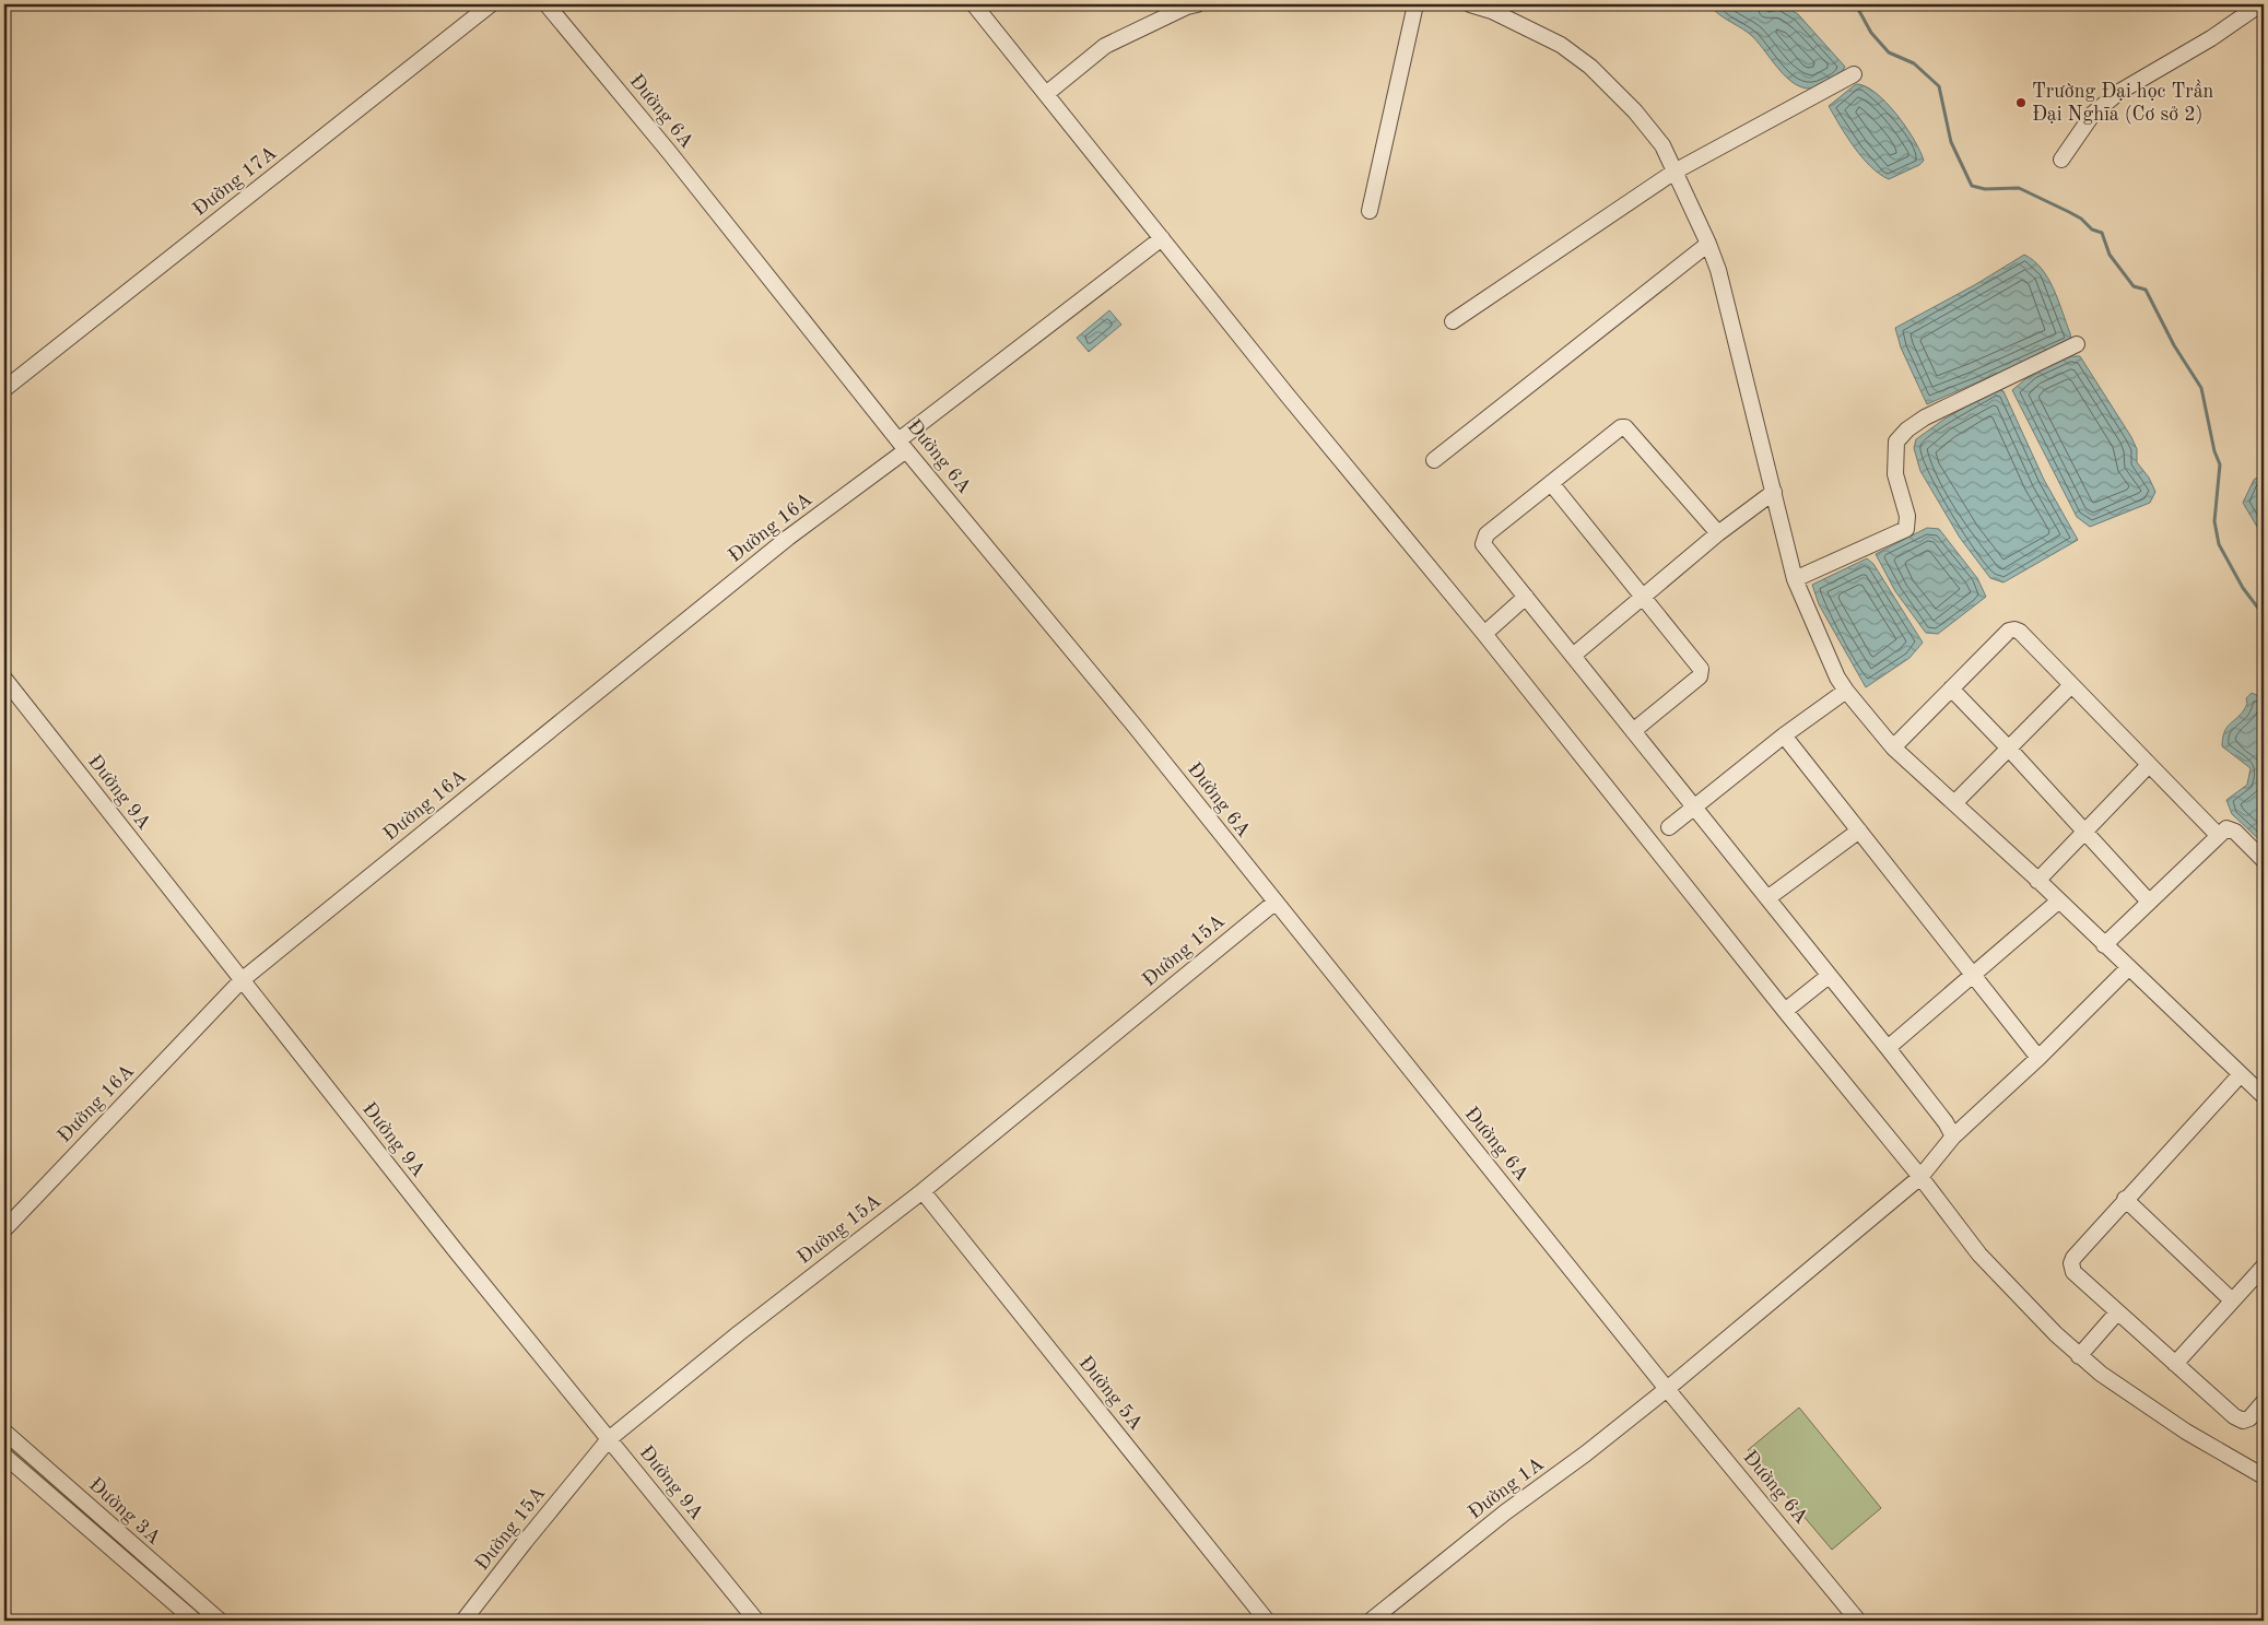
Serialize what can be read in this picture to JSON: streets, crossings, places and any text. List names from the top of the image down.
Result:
{
  "streets": {
    "street": [
      "Đường 6A",
      "Đường 17A",
      "Đường 16A",
      "Đường 9A",
      "Đường 15A",
      "Đường 5A",
      "Đường 1A",
      "Đường 3A"
    ]
  },
  "crossings": [
    ["Đường 6A", "Đường 16A"],
    ["Đường 6A", "Đường 15A"],
    ["Đường 6A", "Đường 1A"],
    ["Đường 16A", "Đường 9A"],
    ["Đường 9A", "Đường 15A"],
    ["Đường 15A", "Đường 5A"]
  ],
  "places": ["Trường Đại học Trần Đại Nghĩa (Cơ sở 2)"]
}
